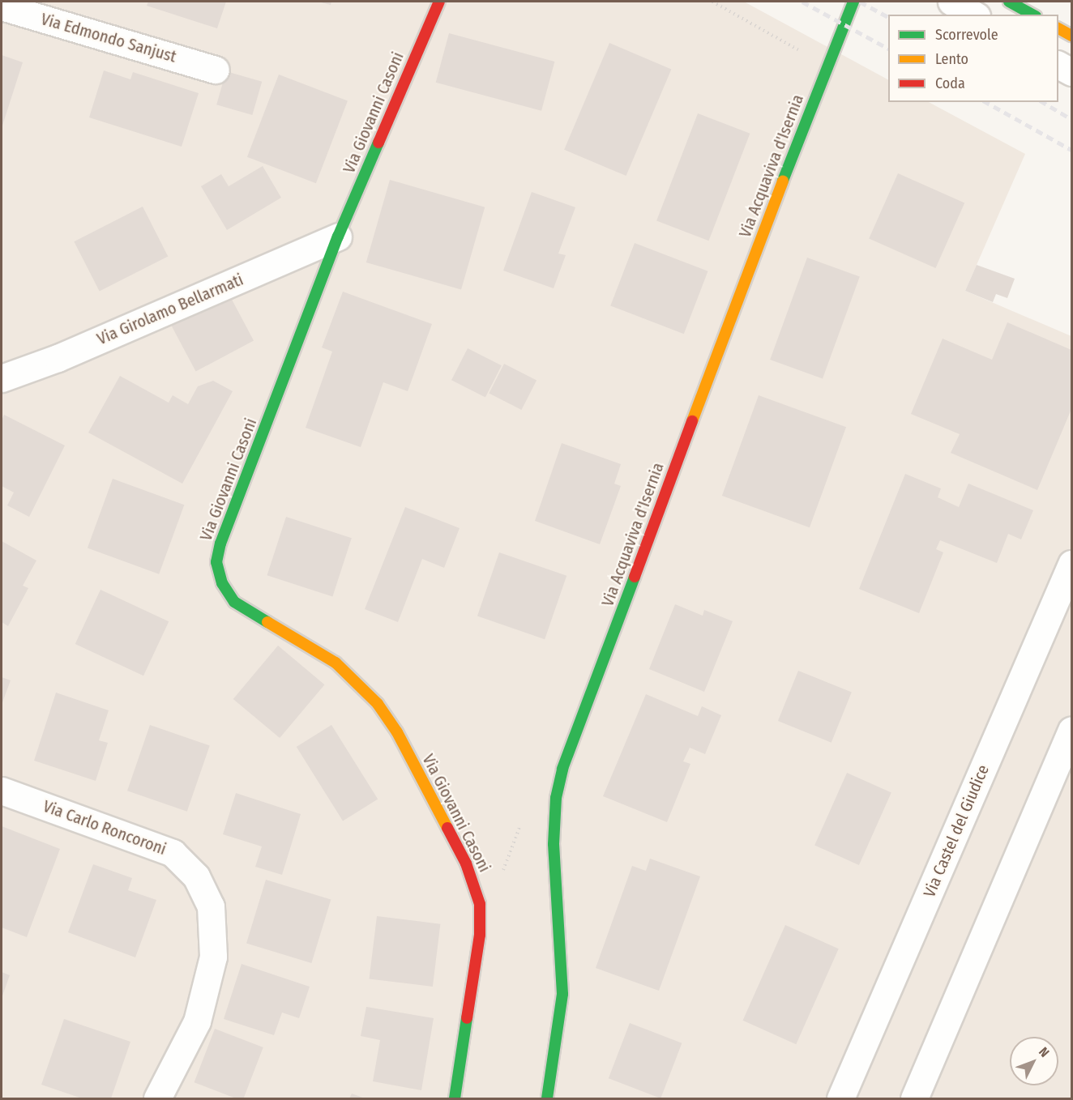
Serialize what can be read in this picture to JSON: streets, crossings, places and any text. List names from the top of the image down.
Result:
{
  "streets": {
    "main road": ["Via Giovanni Casoni", "Via Acquaviva d'Isernia"],
    "street": [
      "Via Edmondo Sanjust",
      "Via Girolamo Bellarmati",
      "Via Carlo Roncoroni",
      "Via Castel del Giudice"
    ]
  },
  "crossings": [
    ["Via Giovanni Casoni", "Via Girolamo Bellarmati"]
  ],
  "legend": ["Scorrevole", "Lento", "Coda"],
  "north": "top right"
}
